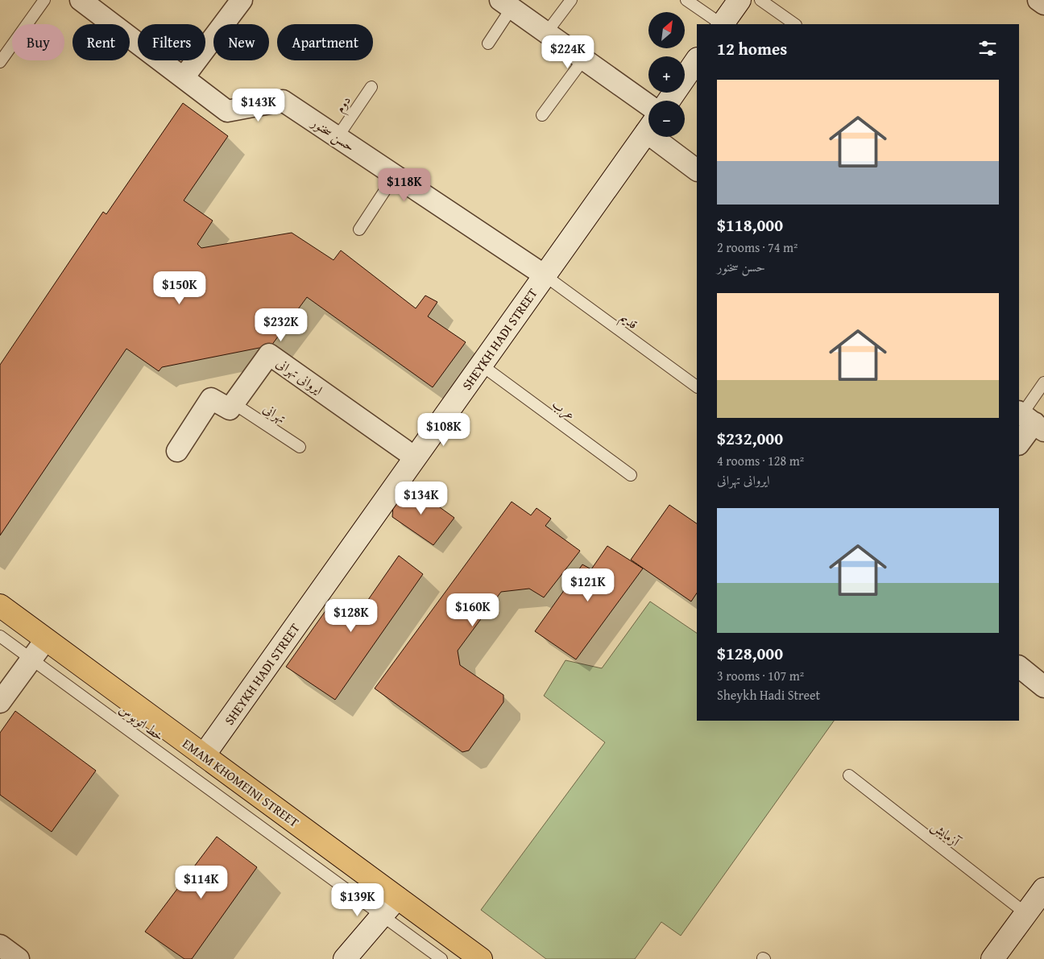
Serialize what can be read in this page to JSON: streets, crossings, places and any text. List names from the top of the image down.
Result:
{
  "streets": {
    "main road": ["EMAM KHOMEINI STREET"],
    "street": ["حسن سخنور", "SHEYKH HADI STREET", "ایروانی تهرانی"],
    "lane": [
      "دوم",
      "قدیم",
      "عرب",
      "تهرانی",
      "خط اتوبوس",
      "آزمایش"
    ]
  },
  "crossings": [
    ["دوم", "حسن سخنور"],
    ["حسن سخنور", "قدیم"],
    ["حسن سخنور", "SHEYKH HADI STREET"],
    ["قدیم", "SHEYKH HADI STREET"],
    ["SHEYKH HADI STREET", "ایروانی تهرانی"],
    ["SHEYKH HADI STREET", "عرب"],
    ["SHEYKH HADI STREET", "EMAM KHOMEINI STREET"],
    ["ایروانی تهرانی", "تهرانی"]
  ],
  "north": "top right",
  "page": {
    "map_buttons": ["+", "−"],
    "chip": [
      "Buy",
      "Rent",
      "Filters",
      "New",
      "Apartment"
    ],
    "heading": "12 homes",
    "price": [
      "$224K",
      "$143K",
      "$118K",
      "$150K",
      "$232K",
      "$108K",
      "$134K",
      "$121K",
      "$160K",
      "$128K",
      "$114K",
      "$139K"
    ],
    "list": [
      {
        "name": "$118,000",
        "note": "2 rooms · 74 m² · حسن سخنور"
      },
      {
        "name": "$232,000",
        "note": "4 rooms · 128 m² · ایروانی تهرانی"
      },
      {
        "name": "$128,000",
        "note": "3 rooms · 107 m² · Sheykh Hadi Street"
      }
    ]
  }
}
